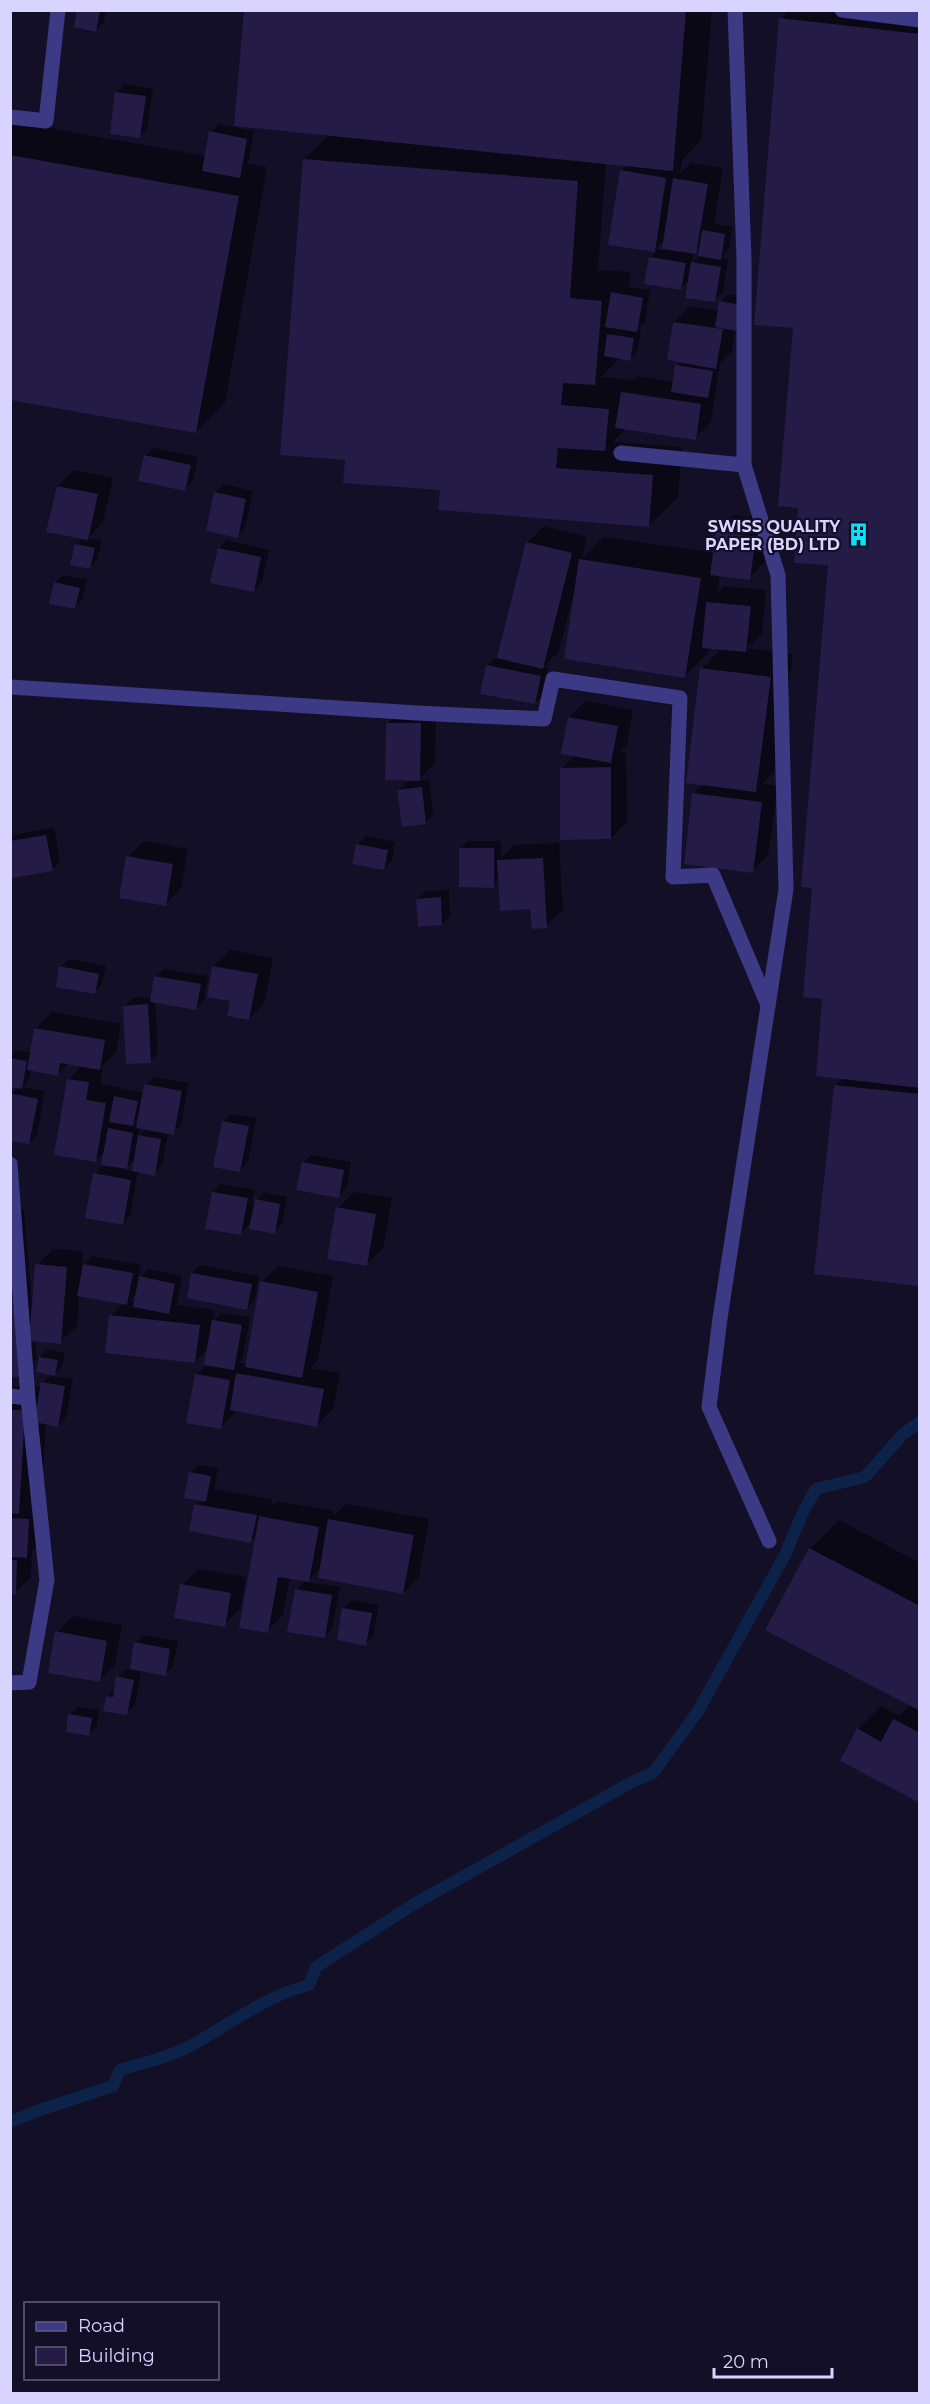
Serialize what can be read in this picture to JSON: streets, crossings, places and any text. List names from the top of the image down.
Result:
{
  "places": {
    "building": ["SWISS QUALITY PAPER (BD) LTD"]
  },
  "legend": ["Road", "Building"],
  "scale_bar": "20 m"
}
